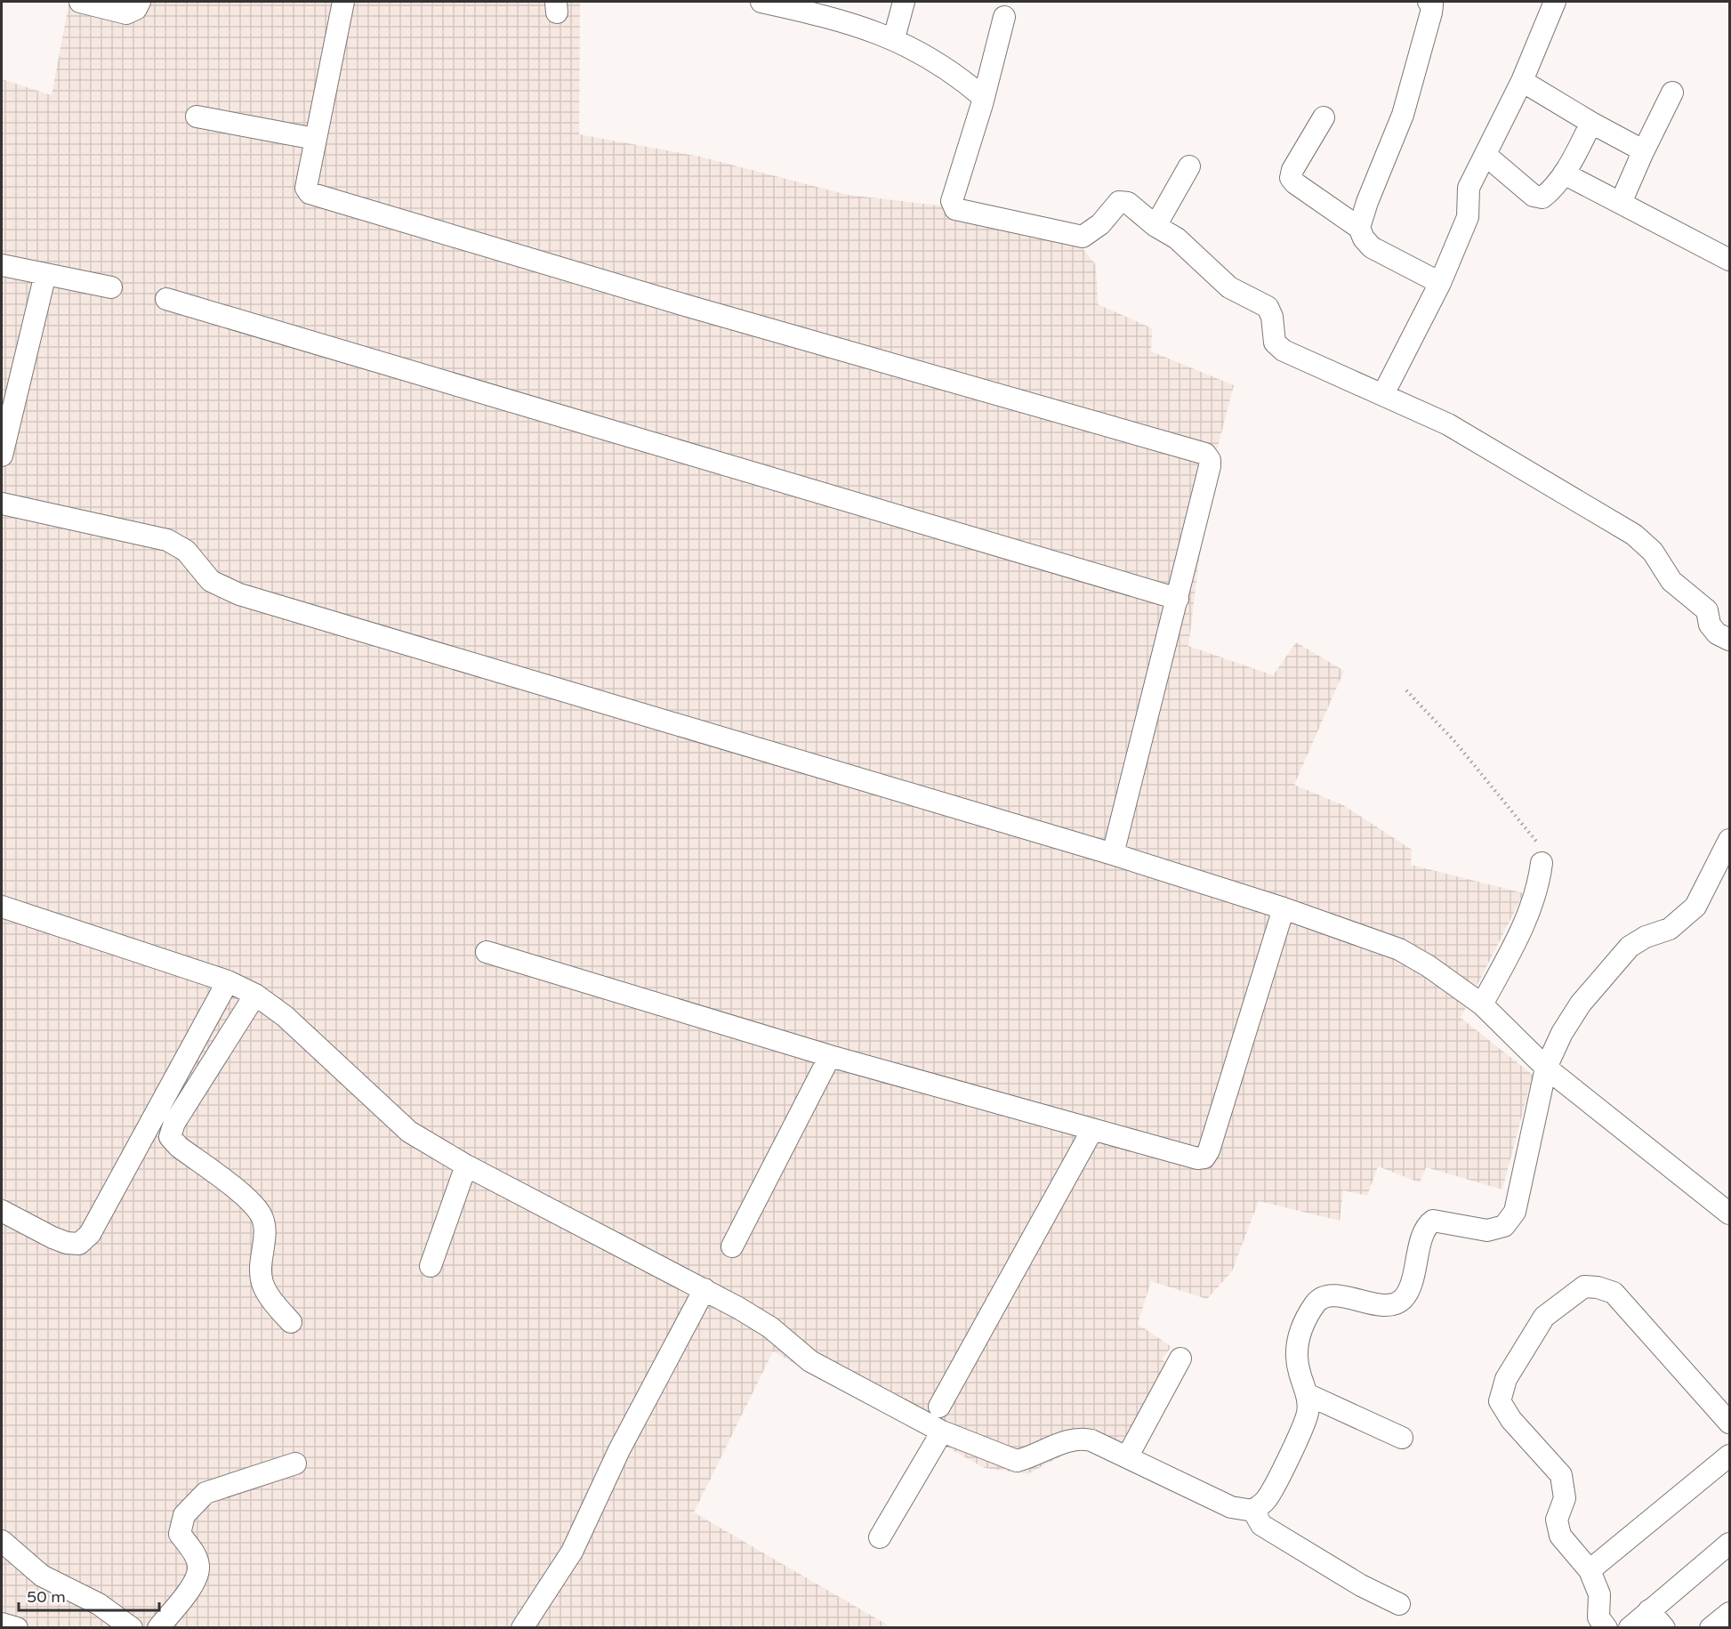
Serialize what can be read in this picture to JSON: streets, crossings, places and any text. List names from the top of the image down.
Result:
{
  "scale_bar": "50 m"
}
